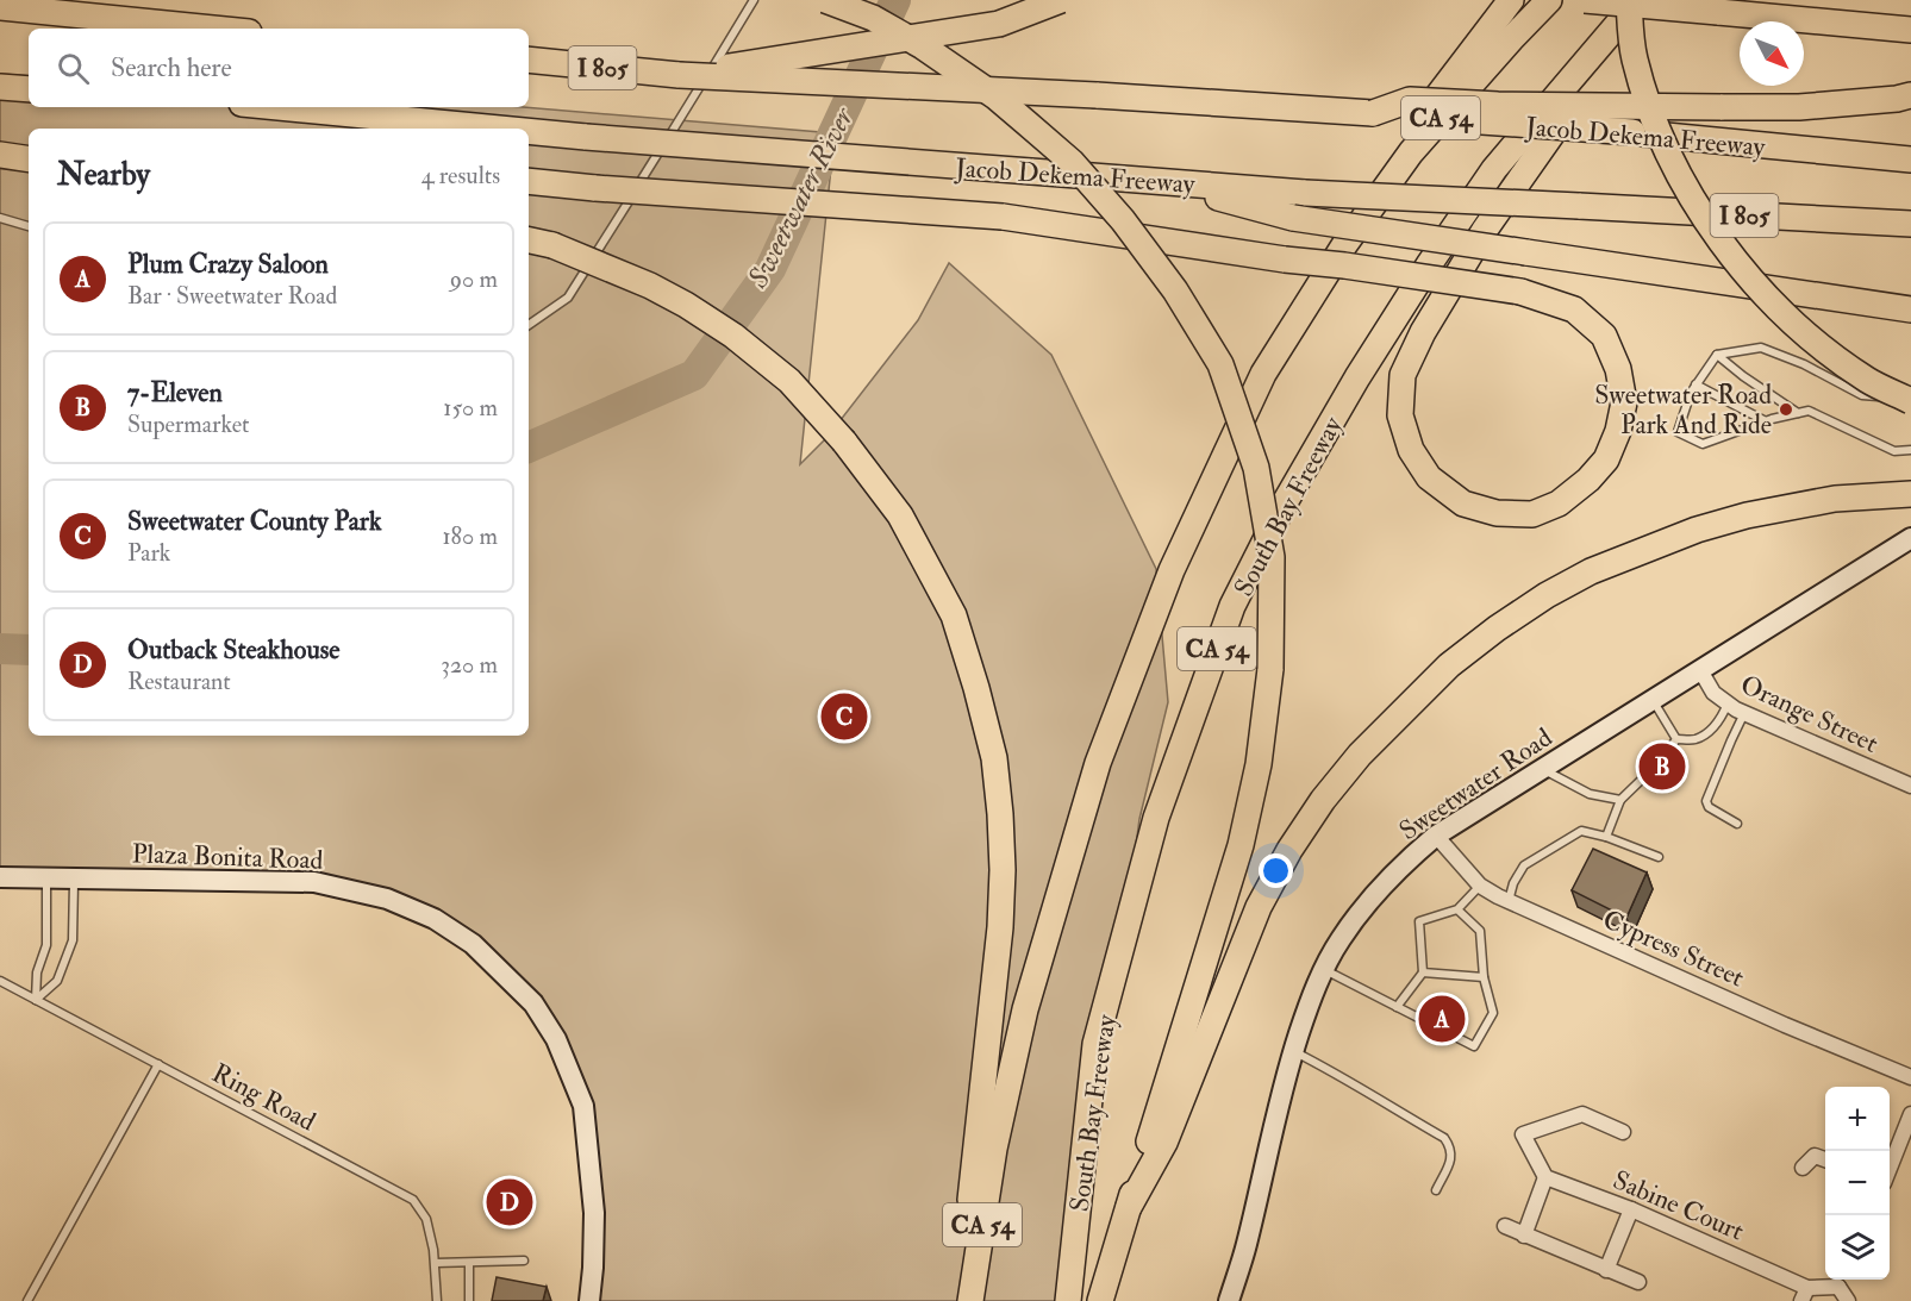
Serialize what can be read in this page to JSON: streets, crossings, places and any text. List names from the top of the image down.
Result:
{
  "streets": {
    "highway": [
      "I 805",
      "CA 54",
      "Jacob Dekema Freeway",
      "South Bay Freeway"
    ],
    "main road": ["Sweetwater Road", "Plaza Bonita Road"],
    "street": ["Orange Street", "Cypress Street", "Sabine Court"],
    "lane": ["Ring Road"]
  },
  "crossings": [
    ["Orange Street", "Sweetwater Road"],
    ["Sweetwater Road", "Cypress Street"]
  ],
  "water": ["Sweetwater River"],
  "places": ["Sweetwater Road Park And Ride"],
  "north": "bottom right",
  "page": {
    "search": "Search here",
    "heading": ["Nearby", "4 results"],
    "list": [
      {
        "mark": "A",
        "name": "Plum Crazy Saloon",
        "note": "Bar · Sweetwater Road",
        "value": "90 m"
      },
      {
        "mark": "B",
        "name": "7-Eleven",
        "note": "Supermarket",
        "value": "150 m"
      },
      {
        "mark": "C",
        "name": "Sweetwater County Park",
        "note": "Park",
        "value": "180 m"
      },
      {
        "mark": "D",
        "name": "Outback Steakhouse",
        "note": "Restaurant",
        "value": "320 m"
      }
    ],
    "pins": [
      "C",
      "B",
      "A",
      "D"
    ],
    "map_buttons": ["+", "−"]
  }
}
